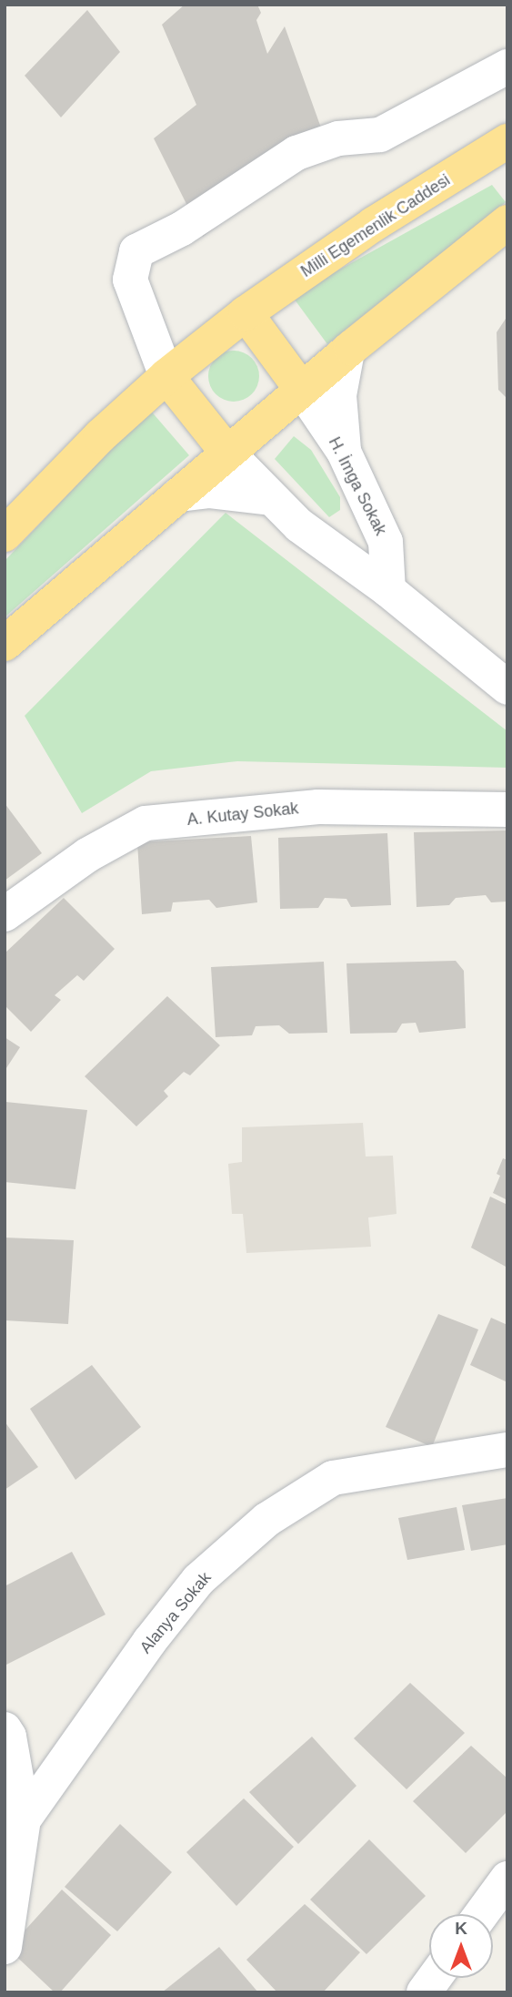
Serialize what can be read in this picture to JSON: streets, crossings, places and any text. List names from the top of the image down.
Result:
{
  "streets": {
    "highway": ["Milli Egemenlik Caddesi"],
    "street": ["H. İmga Sokak", "A. Kutay Sokak", "Alanya Sokak"]
  },
  "north": "top"
}
